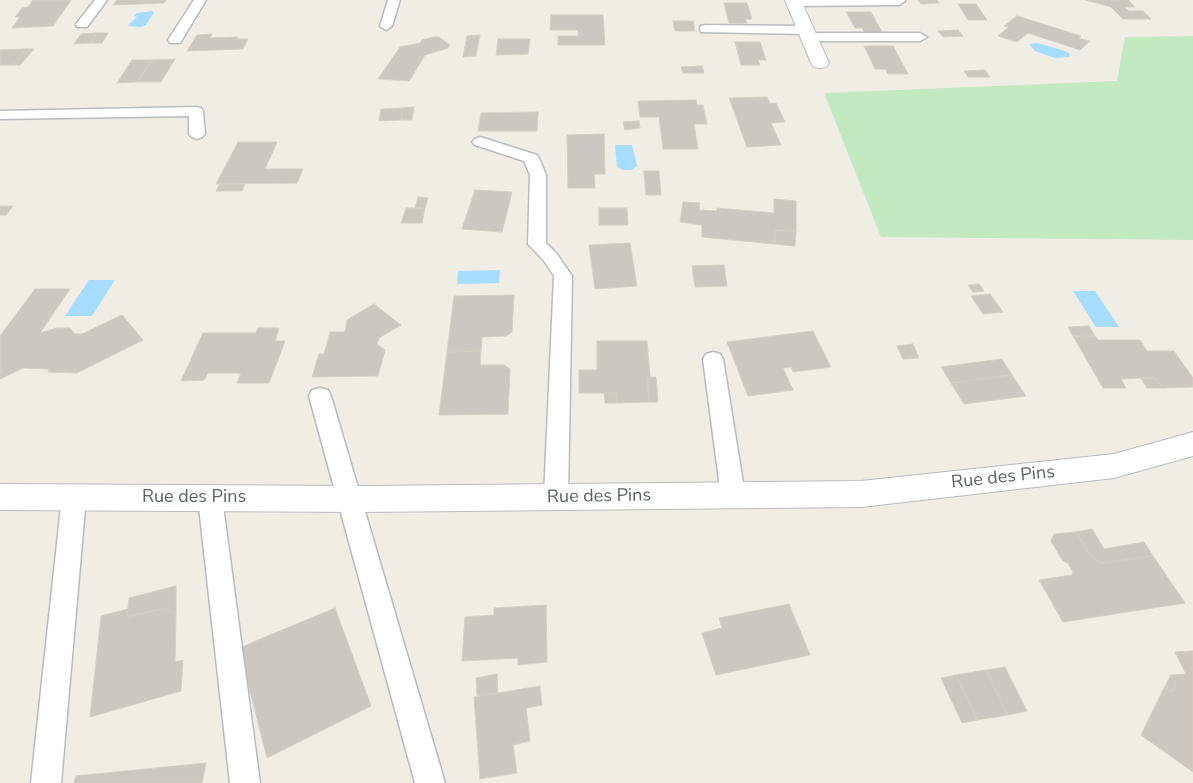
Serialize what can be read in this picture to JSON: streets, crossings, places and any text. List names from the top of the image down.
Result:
{
  "streets": {
    "street": ["Rue des Pins"]
  }
}
